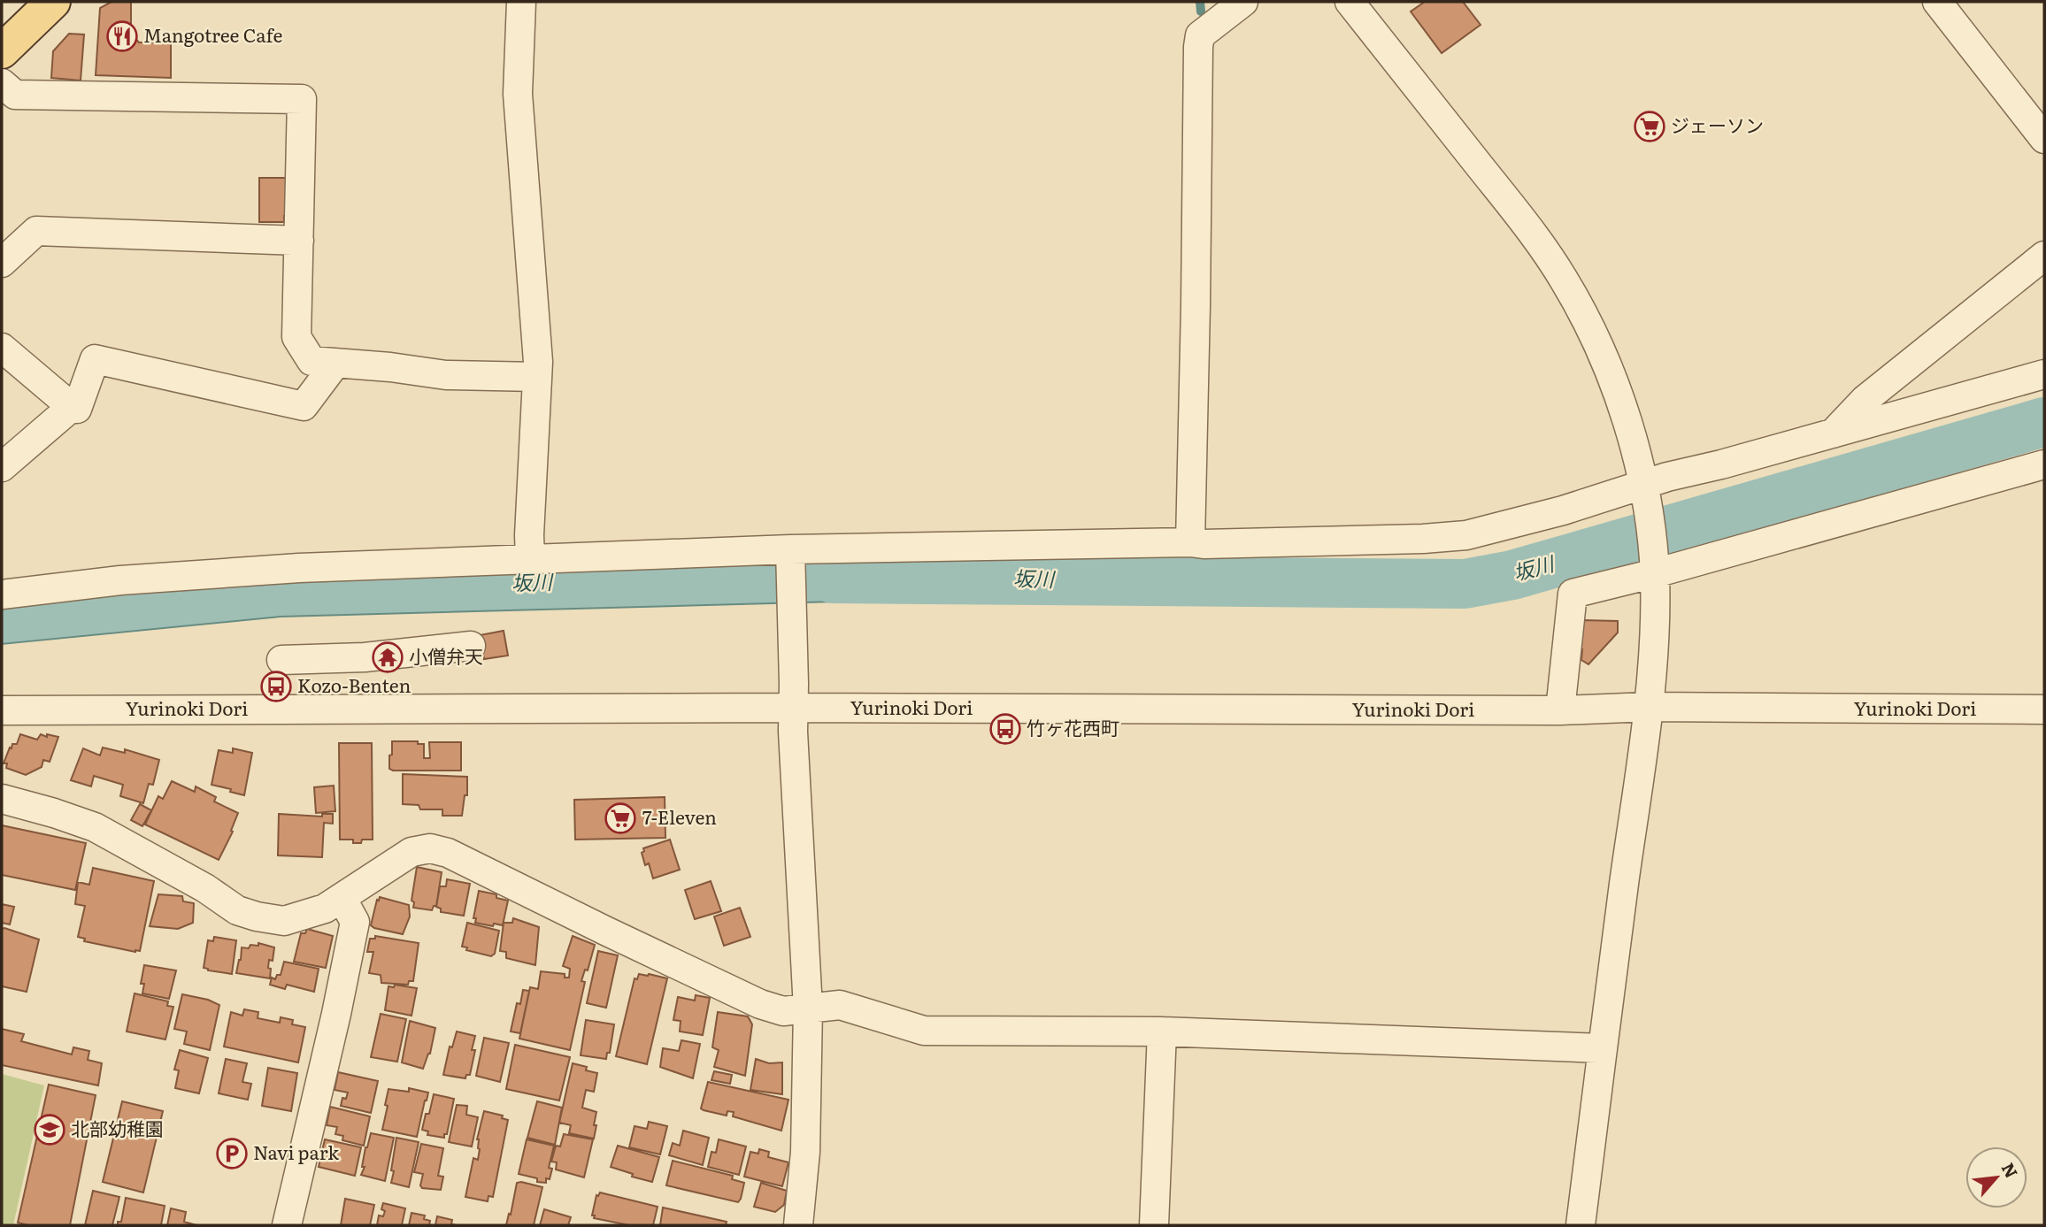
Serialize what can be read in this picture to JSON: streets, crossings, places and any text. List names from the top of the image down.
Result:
{
  "streets": {
    "street": ["Yurinoki Dori"]
  },
  "water": ["坂川"],
  "places": {
    "restaurant": ["Mangotree Cafe"],
    "supermarket": ["ジェーソン", "7-Eleven"],
    "temple": ["小僧弁天"],
    "bus stop": ["Kozo-Benten", "竹ヶ花西町"],
    "school or university": ["北部幼稚園"],
    "parking": ["Navi park"]
  },
  "north": "top right"
}
